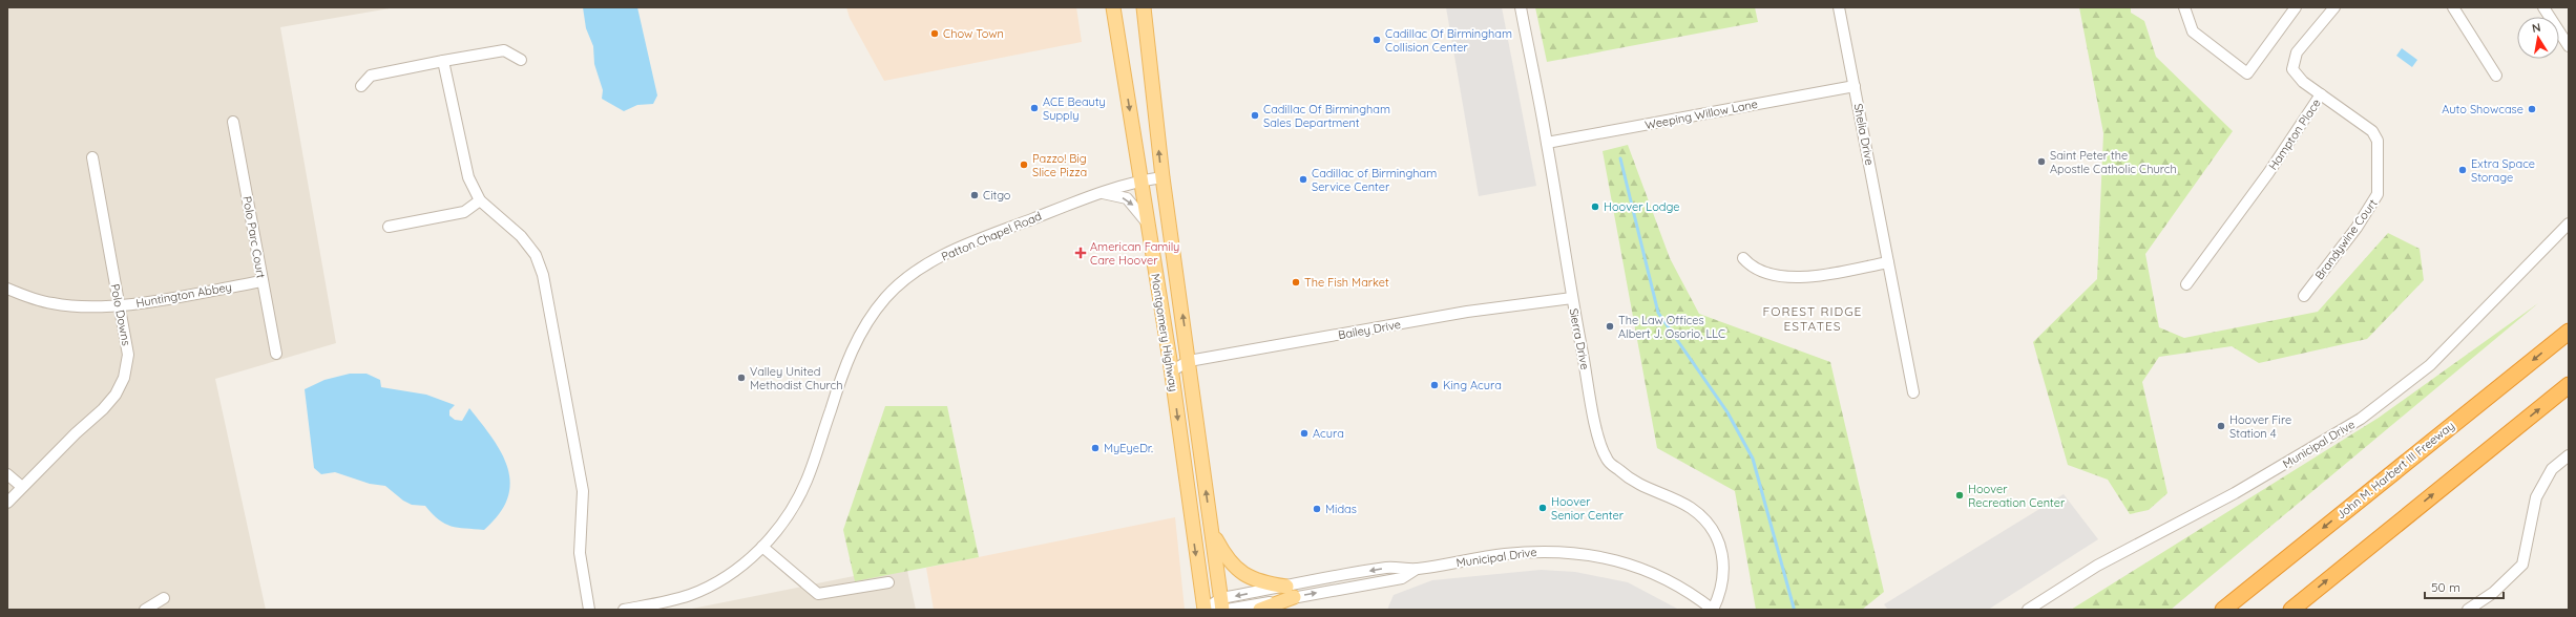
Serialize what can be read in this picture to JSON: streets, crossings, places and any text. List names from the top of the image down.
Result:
{
  "streets": {
    "highway": ["John M. Harbert III Freeway"],
    "main road": ["Montgomery Highway"],
    "street": [
      "Weeping Willow Lane",
      "Shelia Drive",
      "Hampton Place",
      "Patton Chapel Road",
      "Polo Parc Court",
      "Brandywine Court",
      "Huntington Abbey",
      "Polo Downs",
      "Bailey Drive",
      "Sierra Drive",
      "Municipal Drive"
    ]
  },
  "crossings": [
    ["Weeping Willow Lane", "Shelia Drive"],
    ["Weeping Willow Lane", "Sierra Drive"],
    ["Hampton Place", "Brandywine Court"],
    ["Patton Chapel Road", "Montgomery Highway"],
    ["Polo Parc Court", "Huntington Abbey"],
    ["Huntington Abbey", "Polo Downs"],
    ["Bailey Drive", "Montgomery Highway"],
    ["Bailey Drive", "Sierra Drive"],
    ["Montgomery Highway", "Municipal Drive"],
    ["Sierra Drive", "Municipal Drive"]
  ],
  "districts": ["FOREST RIDGE ESTATES"],
  "places": {
    "other": [
      "Chow Town",
      "Cadillac Of Birmingham Collision Center",
      "ACE Beauty Supply",
      "Auto Showcase",
      "Cadillac Of Birmingham Sales Department",
      "Saint Peter the Apostle Catholic Church",
      "Pazzo! Big Slice Pizza",
      "Extra Space Storage",
      "Cadillac of Birmingham Service Center",
      "Citgo",
      "Hoover Lodge",
      "The Fish Market",
      "The Law Offices Albert J. Osorio, LLC",
      "Valley United Methodist Church",
      "King Acura",
      "Hoover Fire Station 4",
      "Acura",
      "MyEyeDr.",
      "Hoover Recreation Center",
      "Hoover Senior Center",
      "Midas"
    ],
    "health": ["American Family Care Hoover"]
  },
  "scale_bar": "50 m",
  "north": "top"
}
